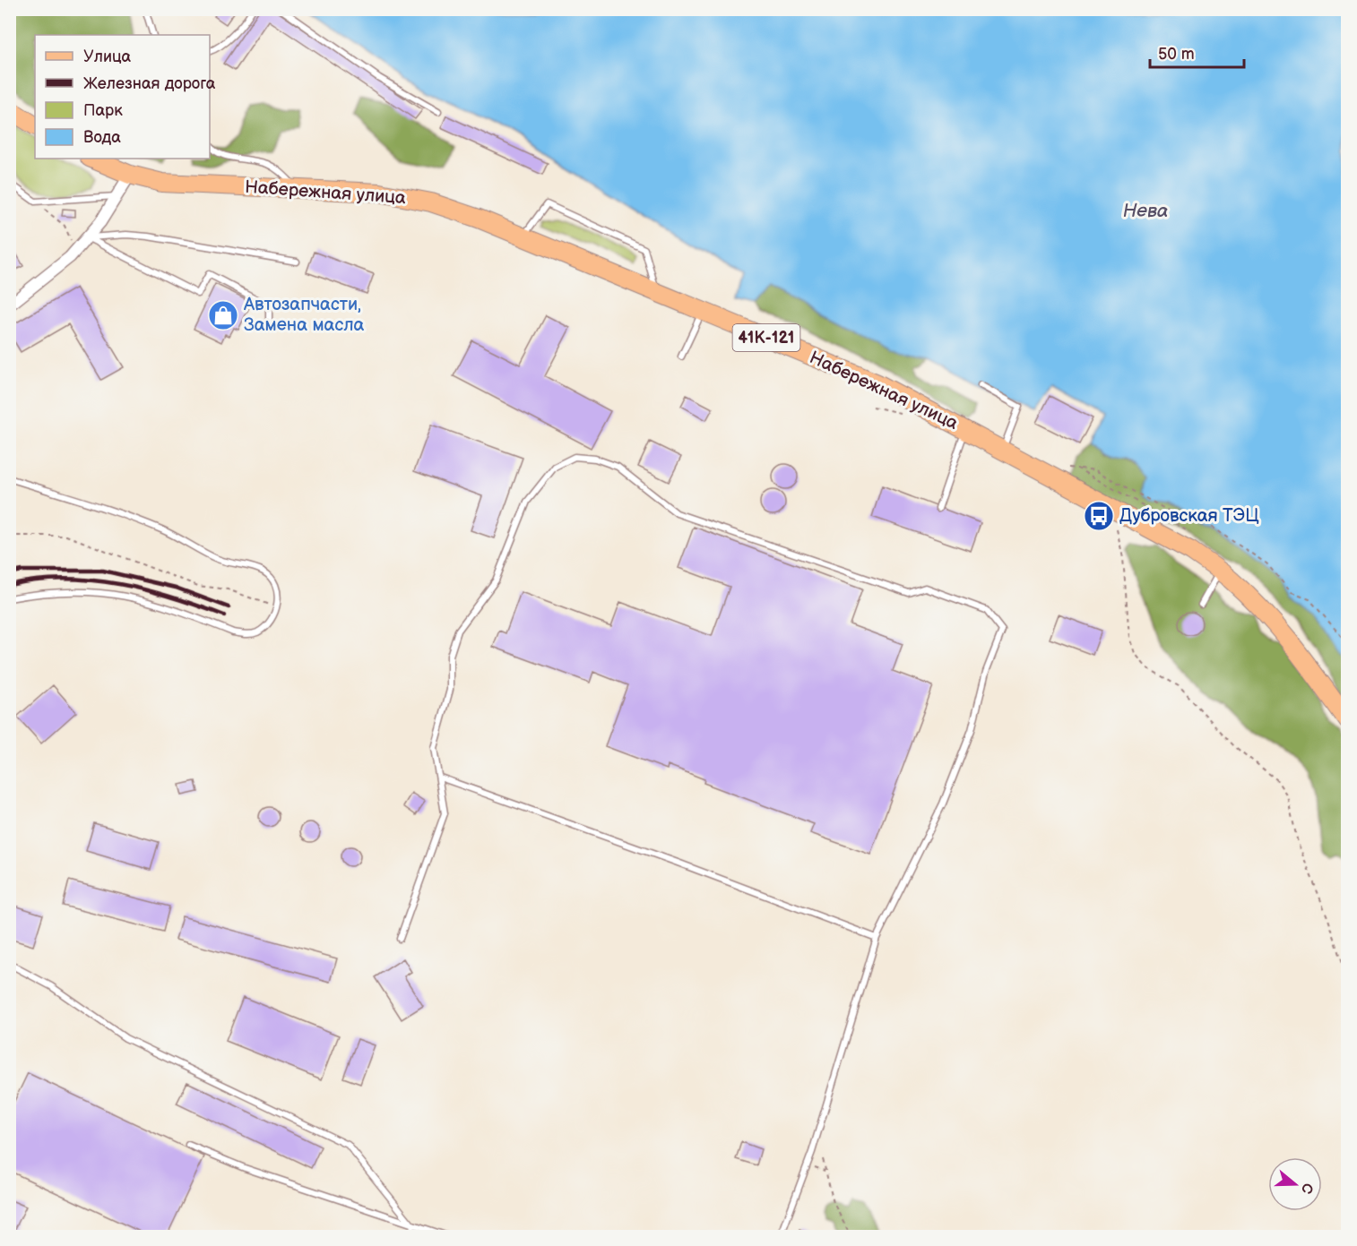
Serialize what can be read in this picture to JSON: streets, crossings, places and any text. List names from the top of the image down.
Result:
{
  "streets": {
    "main road": ["Набережная улица", "41К-121"]
  },
  "water": ["Нева"],
  "places": {
    "shop": ["Автозапчасти, Замена масла"],
    "bus stop": ["Дубровская ТЭЦ"]
  },
  "legend": [
    "Улица",
    "Железная дорога",
    "Парк",
    "Вода"
  ],
  "scale_bar": "50 m",
  "north": "right"
}
